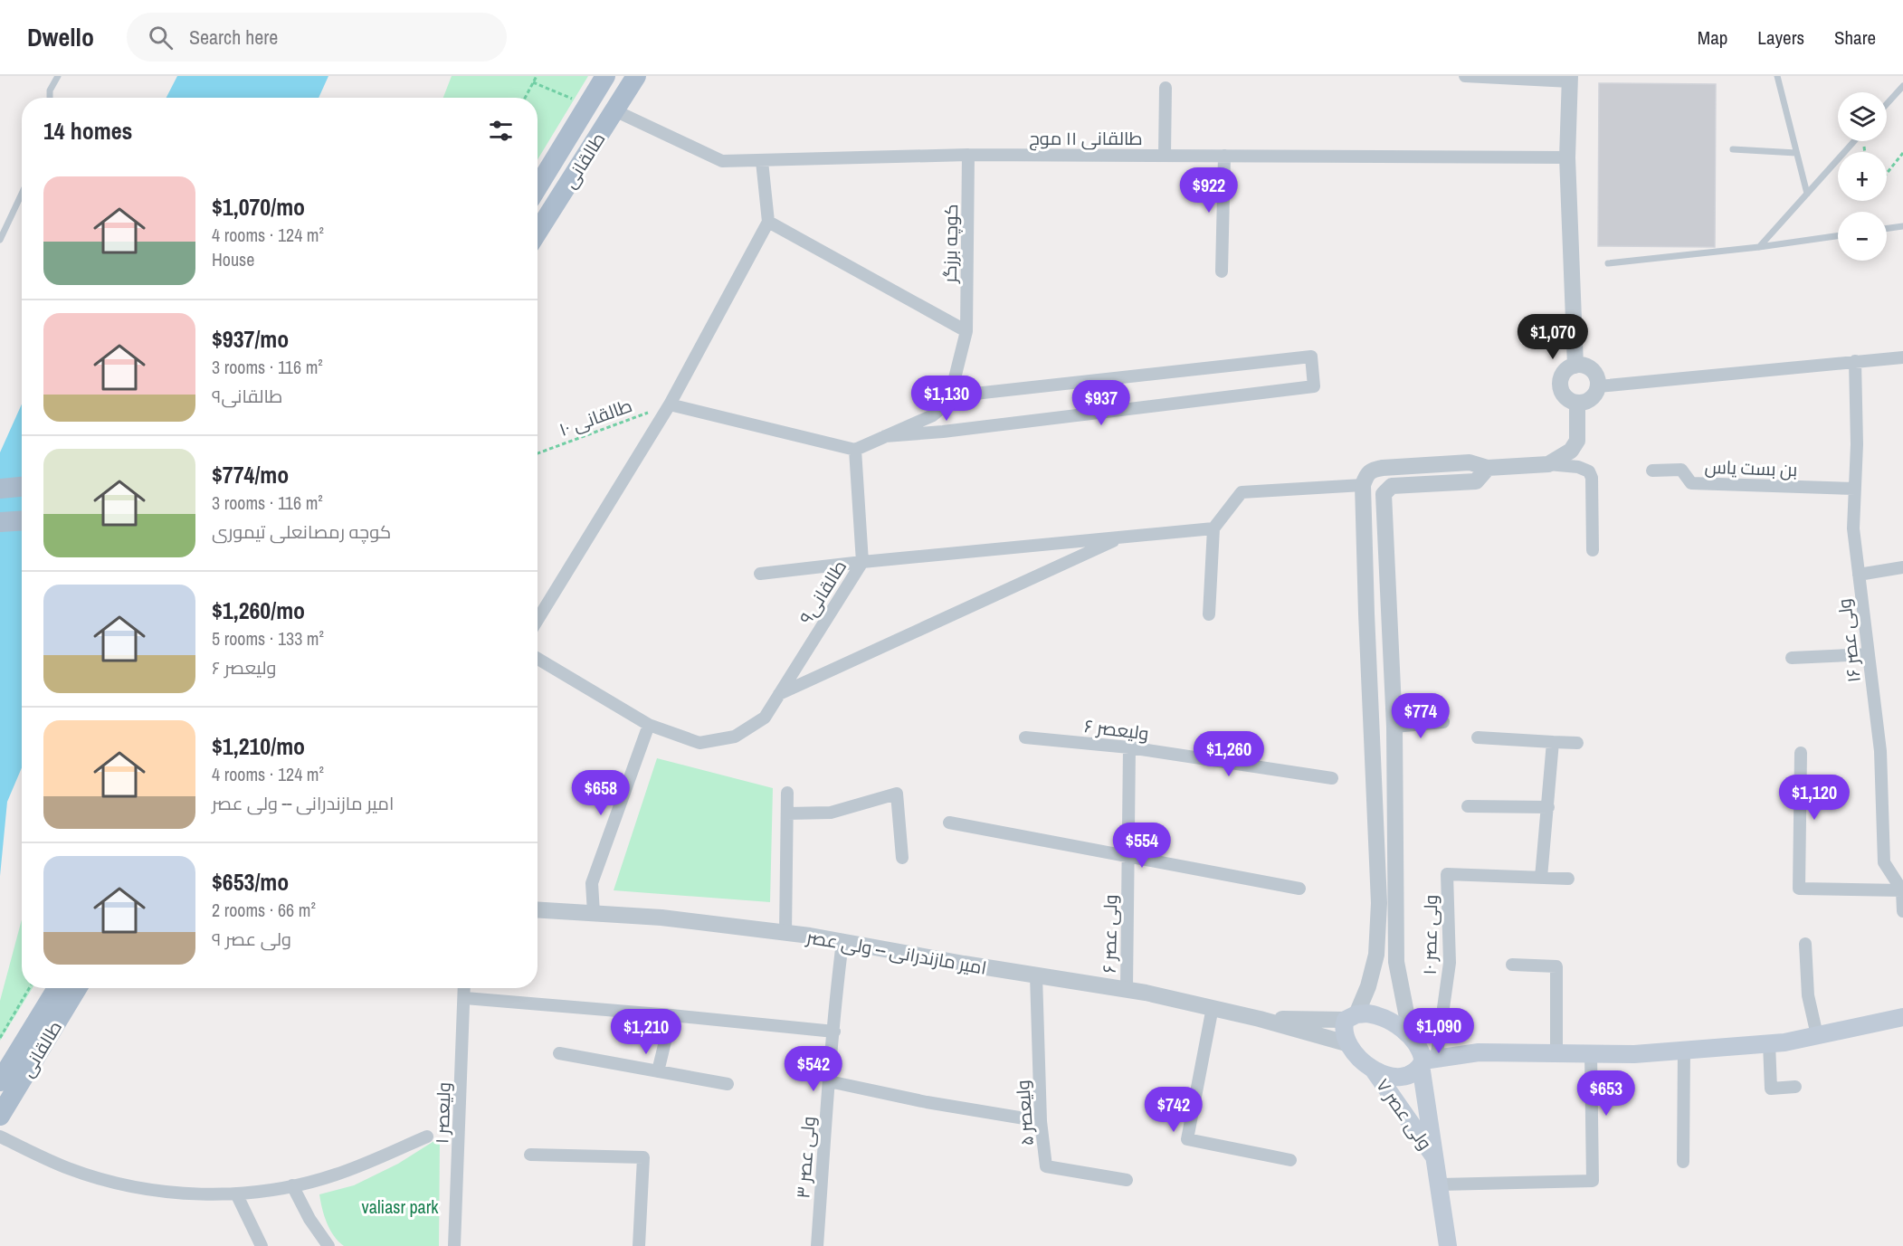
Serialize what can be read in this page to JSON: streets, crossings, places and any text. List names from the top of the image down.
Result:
{
  "streets": {
    "main road": ["طالقانی", "ولی عصر ۷"],
    "street": [
      "طالقانی ۱۱ موج",
      "کوچه برزگر",
      "بن بست یاس",
      "طالقانی۹",
      "ولی عصر ۱۶",
      "ولیعصر ۶",
      "ولی عصر ۶",
      "ولی عصر ۱۰",
      "امیر مازندرانی -- ولی عصر",
      "ولیعصر ۱",
      "ولیعصر ۵",
      "ولی عصر ۳"
    ],
    "path": ["طالقانی ۱۰"]
  },
  "crossings": [
    ["طالقانی ۱۱ موج", "طالقانی"],
    ["طالقانی ۱۱ موج", "کوچه برزگر"],
    ["بن بست یاس", "ولی عصر ۱۶"],
    ["ولیعصر ۶", "ولی عصر ۶"],
    ["ولی عصر ۶", "امیر مازندرانی -- ولی عصر"],
    ["ولی عصر ۱۰", "ولی عصر ۷"],
    ["امیر مازندرانی -- ولی عصر", "ولیعصر ۵"],
    ["امیر مازندرانی -- ولی عصر", "ولی عصر ۳"]
  ],
  "parks": ["valiasr park"],
  "page": {
    "header": "Dwello",
    "search": "Search here",
    "nav": ["Map", "Layers", "Share"],
    "map_buttons": ["+", "−"],
    "heading": "14 homes",
    "list": [
      {
        "name": "$1,070/mo",
        "note": "4 rooms · 124 m² · House"
      },
      {
        "name": "$937/mo",
        "note": "3 rooms · 116 m² · طالقانی۹"
      },
      {
        "name": "$774/mo",
        "note": "3 rooms · 116 m² · کوچه رمصانعلی تیموری"
      },
      {
        "name": "$1,260/mo",
        "note": "5 rooms · 133 m² · ولیعصر ۶"
      },
      {
        "name": "$1,210/mo",
        "note": "4 rooms · 124 m² · امیر مازندرانی -- ولی عصر"
      },
      {
        "name": "$653/mo",
        "note": "2 rooms · 66 m² · ولی عصر ۹"
      }
    ],
    "price": [
      "$922",
      "$1,070",
      "$1,130",
      "$937",
      "$774",
      "$1,260",
      "$658",
      "$1,120",
      "$554",
      "$1,090",
      "$1,210",
      "$542",
      "$653",
      "$742"
    ]
  }
}
